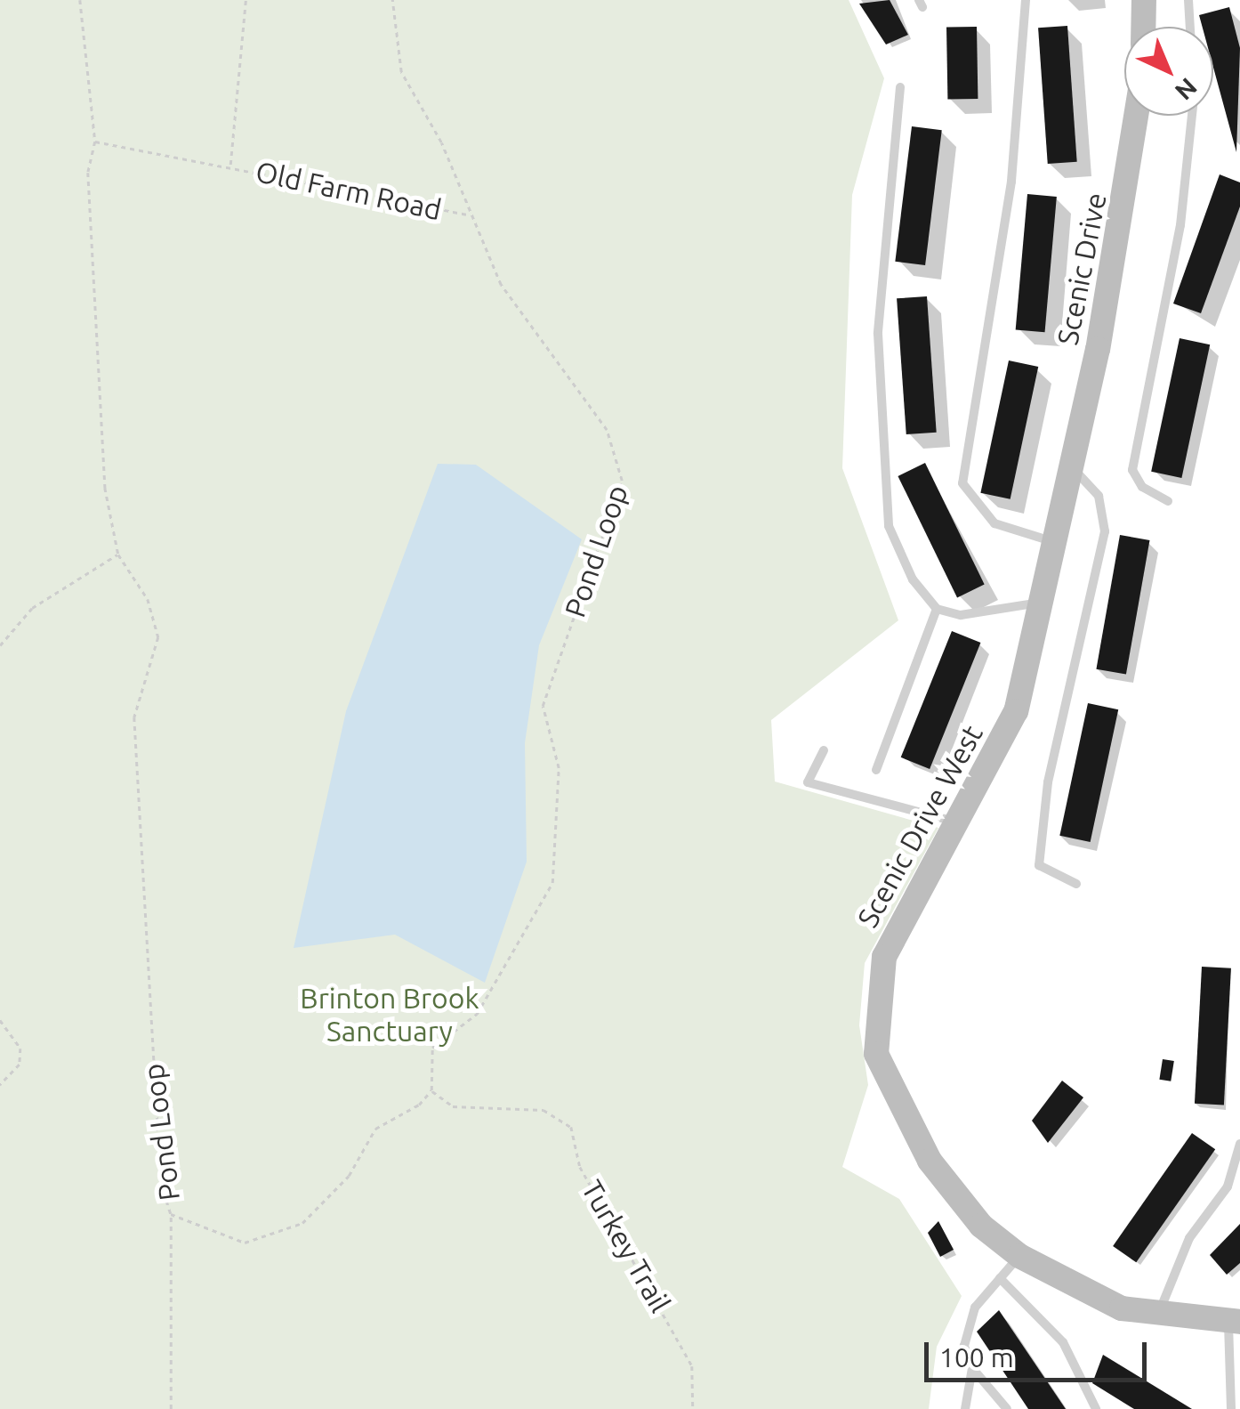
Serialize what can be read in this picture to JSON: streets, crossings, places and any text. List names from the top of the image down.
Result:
{
  "streets": {
    "street": ["Scenic Drive", "Scenic Drive West"],
    "path": ["Old Farm Road", "Pond Loop", "Turkey Trail"]
  },
  "crossings": [
    ["Old Farm Road", "Pond Loop"],
    ["Scenic Drive", "Scenic Drive West"],
    ["Pond Loop", "Turkey Trail"]
  ],
  "parks": ["Brinton Brook Sanctuary"],
  "scale_bar": "100 m",
  "north": "bottom right"
}
